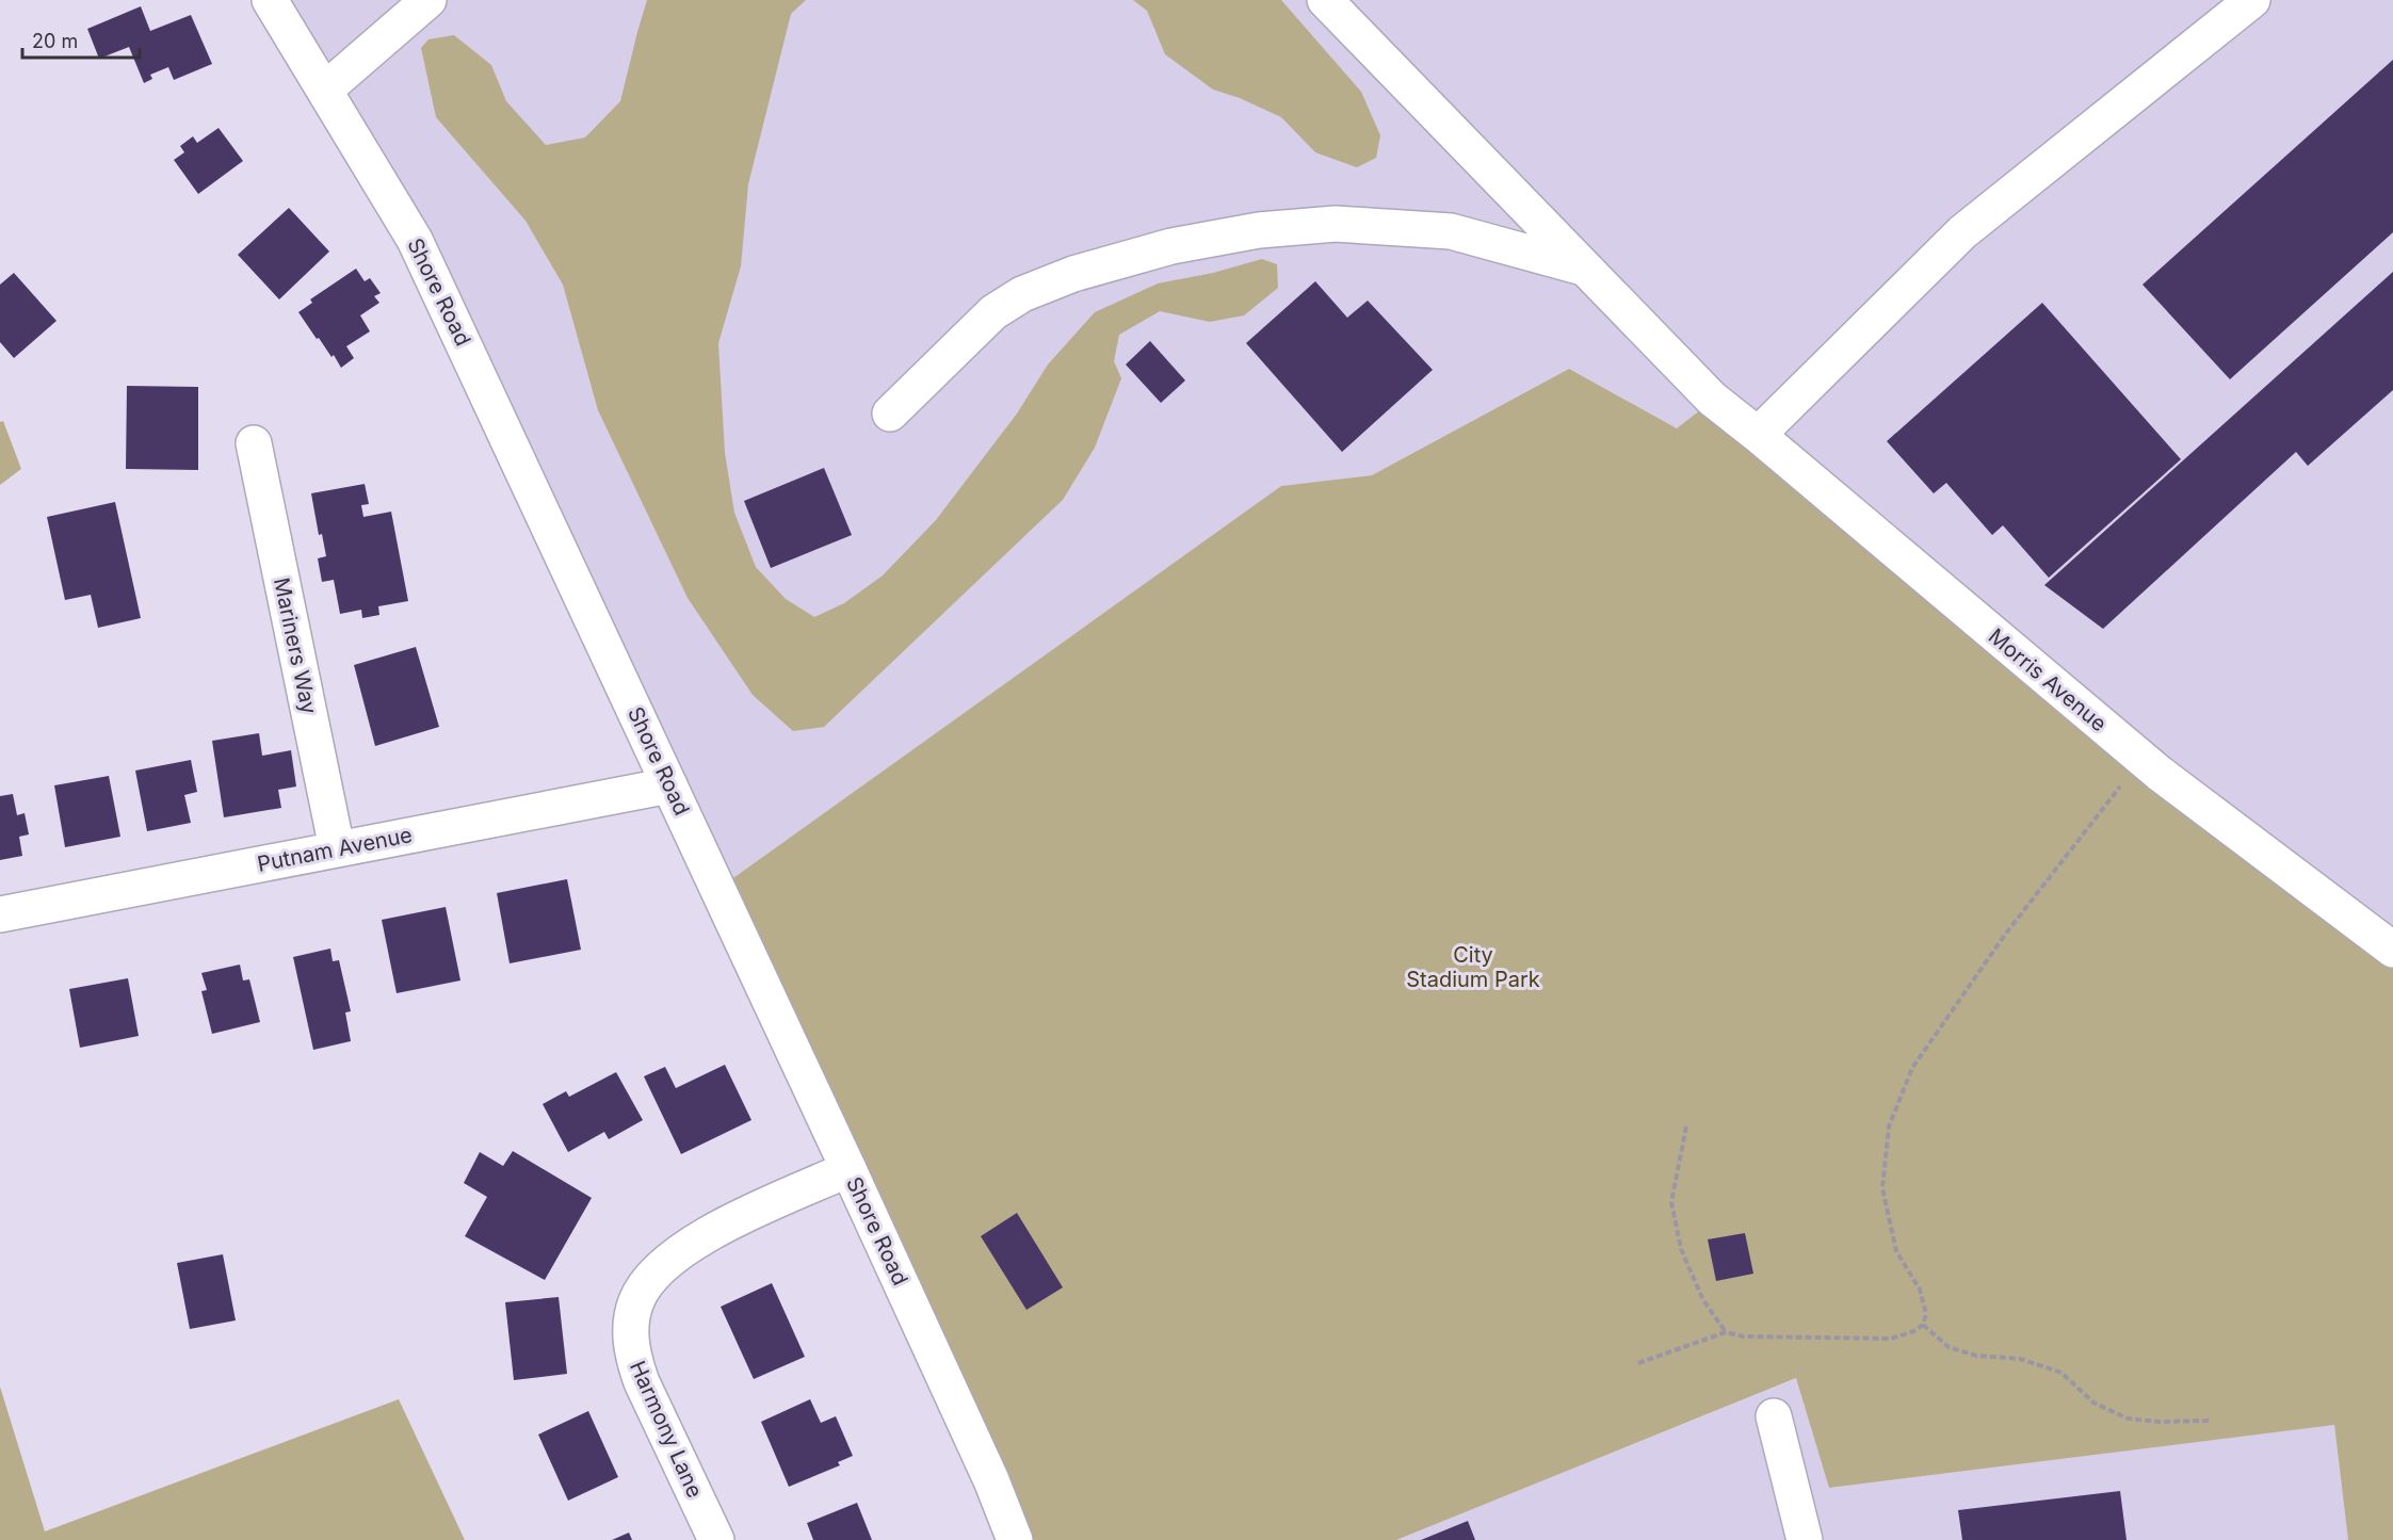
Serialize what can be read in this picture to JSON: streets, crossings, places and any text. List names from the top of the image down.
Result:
{
  "streets": {
    "street": [
      "Shore Road",
      "Mariners Way",
      "Morris Avenue",
      "Putnam Avenue",
      "Harmony Lane"
    ]
  },
  "crossings": [
    ["Shore Road", "Putnam Avenue"],
    ["Shore Road", "Harmony Lane"],
    ["Mariners Way", "Putnam Avenue"]
  ],
  "parks": ["City Stadium Park"],
  "scale_bar": "20 m"
}
